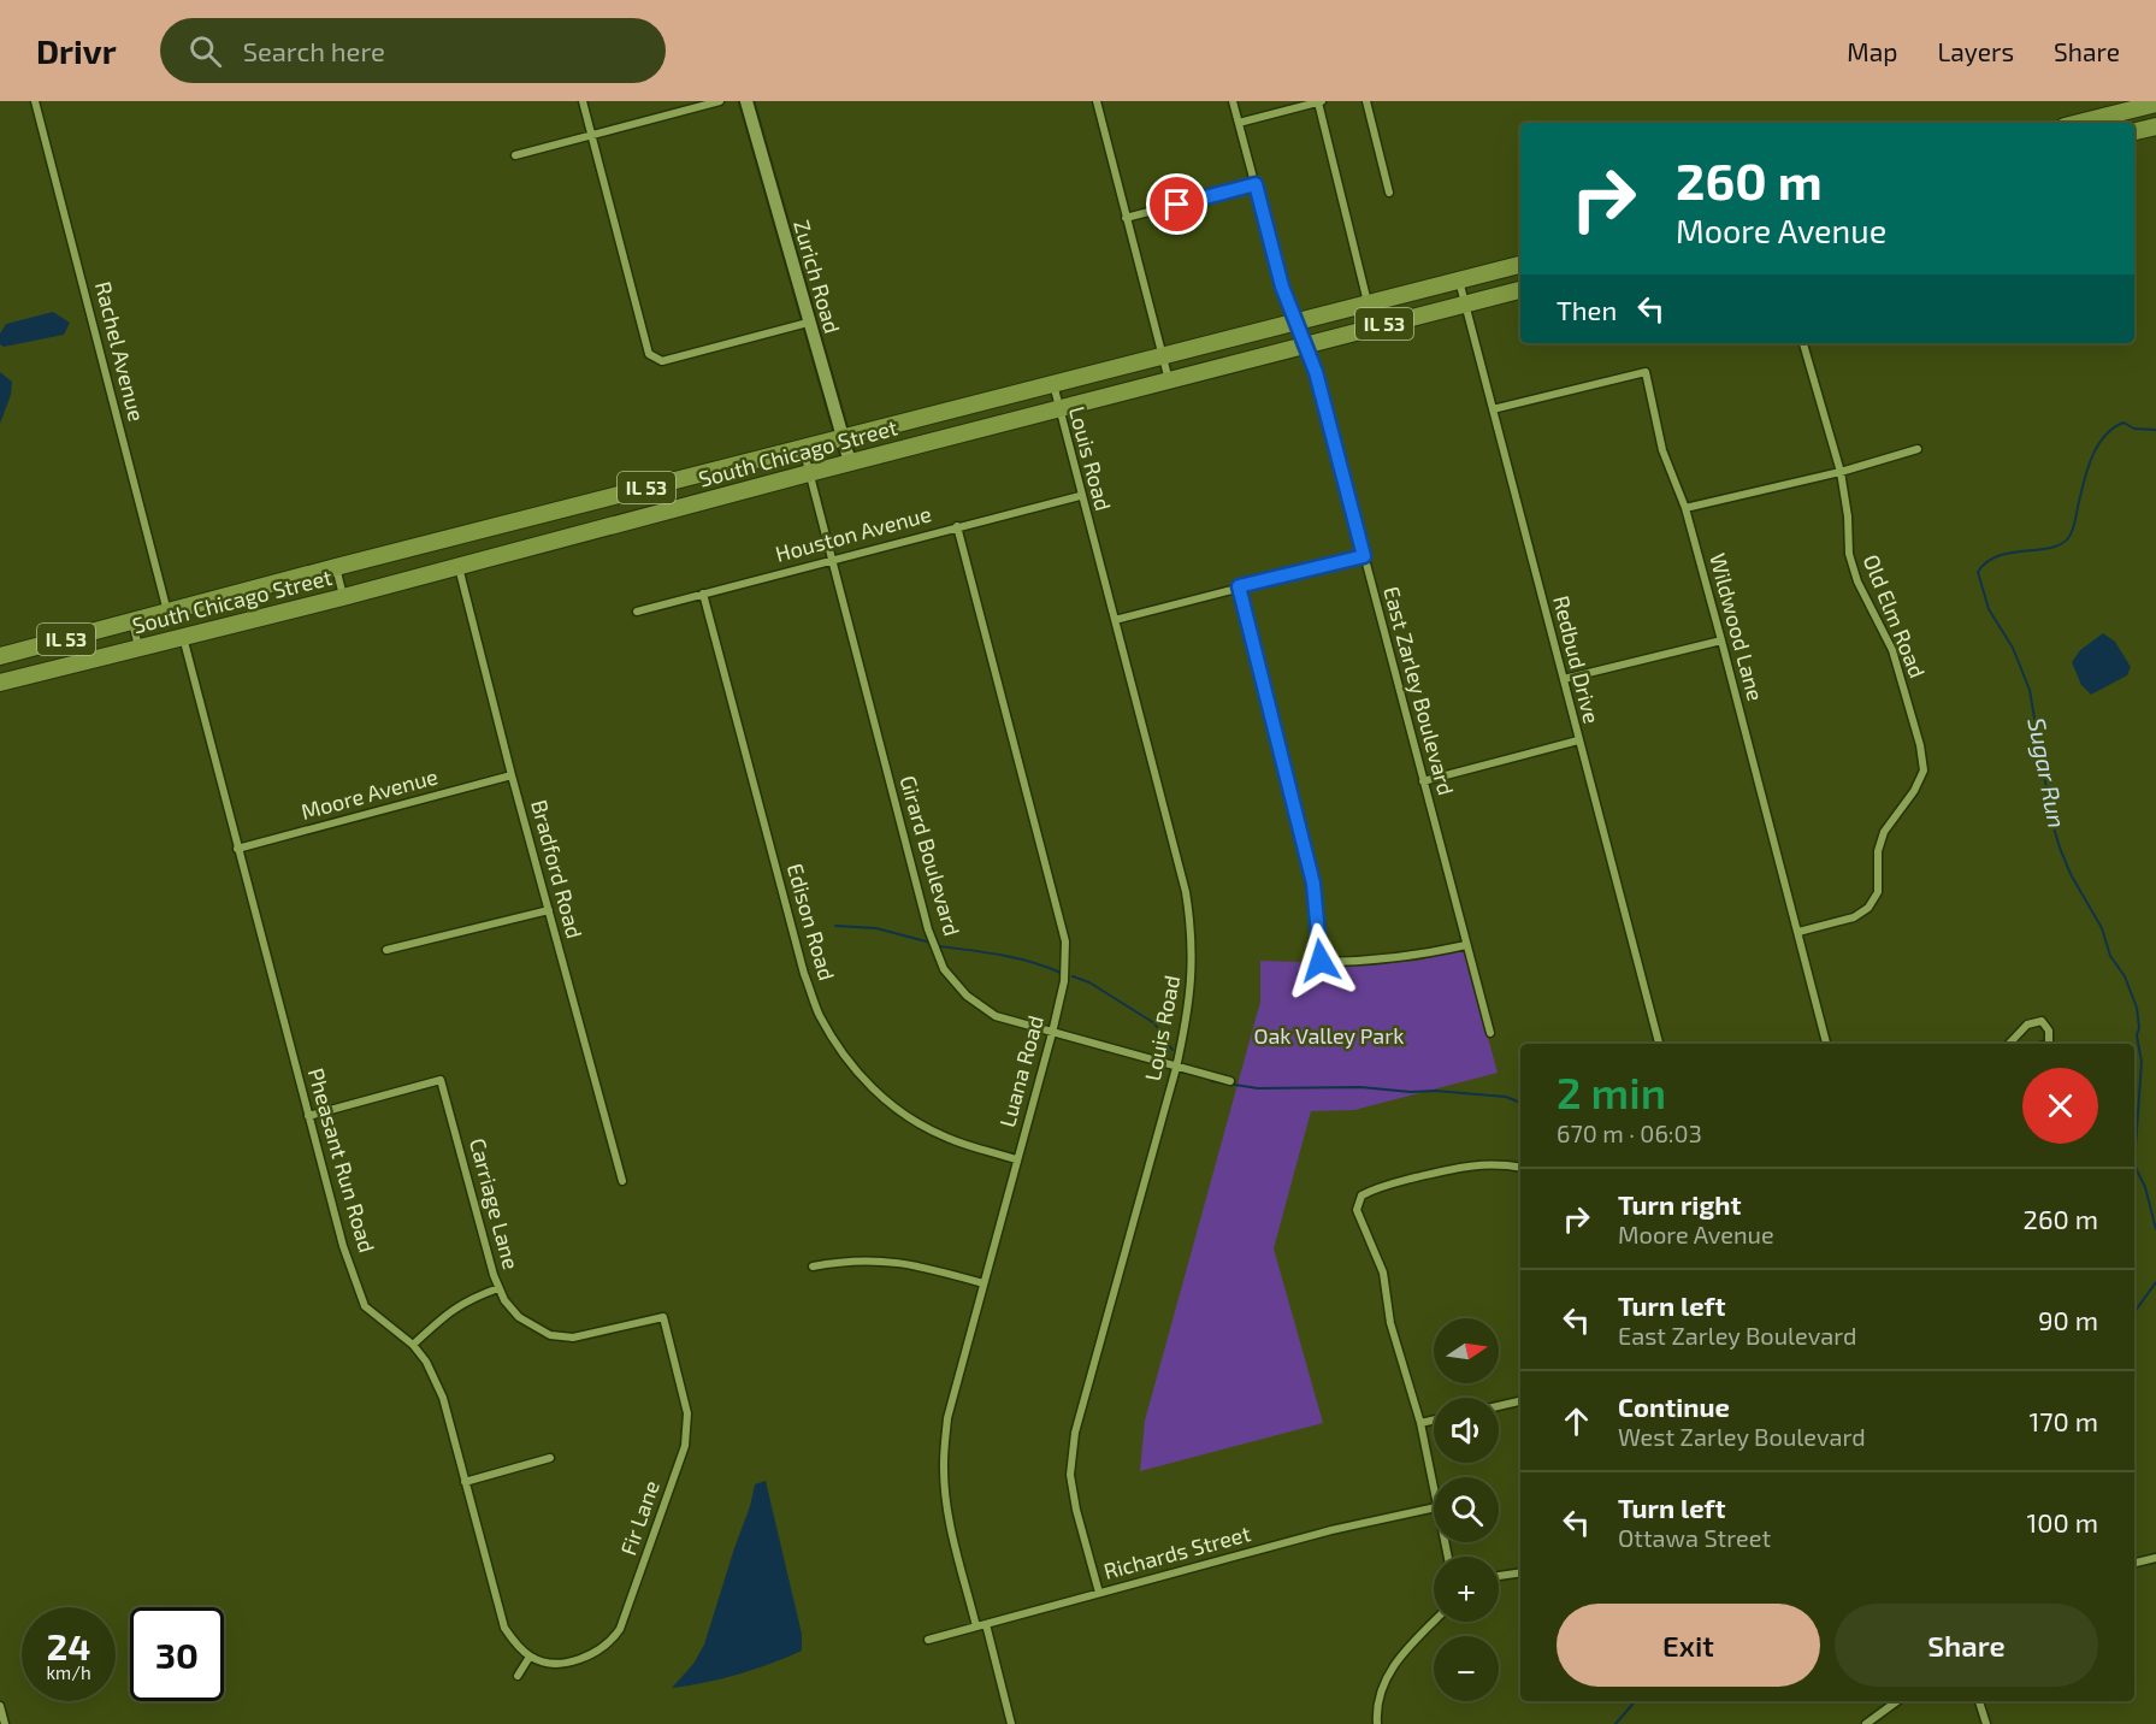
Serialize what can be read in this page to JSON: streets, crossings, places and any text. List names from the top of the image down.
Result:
{
  "streets": {
    "main road": ["IL 53", "South Chicago Street"],
    "street": [
      "Zurich Road",
      "Rachel Avenue",
      "Louis Road",
      "Houston Avenue",
      "Old Elm Road",
      "Wildwood Lane",
      "Redbud Drive",
      "East Zarley Boulevard",
      "Moore Avenue",
      "Girard Boulevard",
      "Bradford Road",
      "Edison Road",
      "Luana Road",
      "Pheasant Run Road",
      "Carriage Lane",
      "Fir Lane",
      "Richards Street"
    ]
  },
  "crossings": [
    ["Zurich Road", "South Chicago Street"],
    ["Rachel Avenue", "South Chicago Street"],
    ["South Chicago Street", "Louis Road"],
    ["South Chicago Street", "Redbud Drive"],
    ["South Chicago Street", "East Zarley Boulevard"],
    ["South Chicago Street", "Girard Boulevard"],
    ["South Chicago Street", "Bradford Road"],
    ["South Chicago Street", "Pheasant Run Road"],
    ["Louis Road", "Houston Avenue"],
    ["Louis Road", "Girard Boulevard"],
    ["Louis Road", "Richards Street"],
    ["Houston Avenue", "Girard Boulevard"],
    ["Houston Avenue", "Edison Road"],
    ["Houston Avenue", "Luana Road"],
    ["Old Elm Road", "Wildwood Lane"],
    ["Wildwood Lane", "Redbud Drive"],
    ["Moore Avenue", "Bradford Road"],
    ["Moore Avenue", "Pheasant Run Road"],
    ["Girard Boulevard", "Luana Road"],
    ["Edison Road", "Luana Road"],
    ["Luana Road", "Richards Street"],
    ["Pheasant Run Road", "Carriage Lane"],
    ["Pheasant Run Road", "Fir Lane"],
    ["Carriage Lane", "Fir Lane"]
  ],
  "water": ["Sugar Run"],
  "parks": ["Oak Valley Park"],
  "north": "right",
  "page": {
    "header": "Drivr",
    "search": "Search here",
    "nav": ["Map", "Layers", "Share"],
    "turn": ["260 m", "Moore Avenue"],
    "then": "Then",
    "heading": ["2 min", "670 m · 06:03"],
    "list": [
      {
        "name": "Turn right",
        "note": "Moore Avenue",
        "value": "260 m"
      },
      {
        "name": "Turn left",
        "note": "East Zarley Boulevard",
        "value": "90 m"
      },
      {
        "name": "Continue",
        "note": "West Zarley Boulevard",
        "value": "170 m"
      },
      {
        "name": "Turn left",
        "note": "Ottawa Street",
        "value": "100 m"
      }
    ],
    "map_buttons": ["+", "−"],
    "buttons": ["Exit", "Share"],
    "speed": "24 km/h",
    "limit": "30"
  }
}
